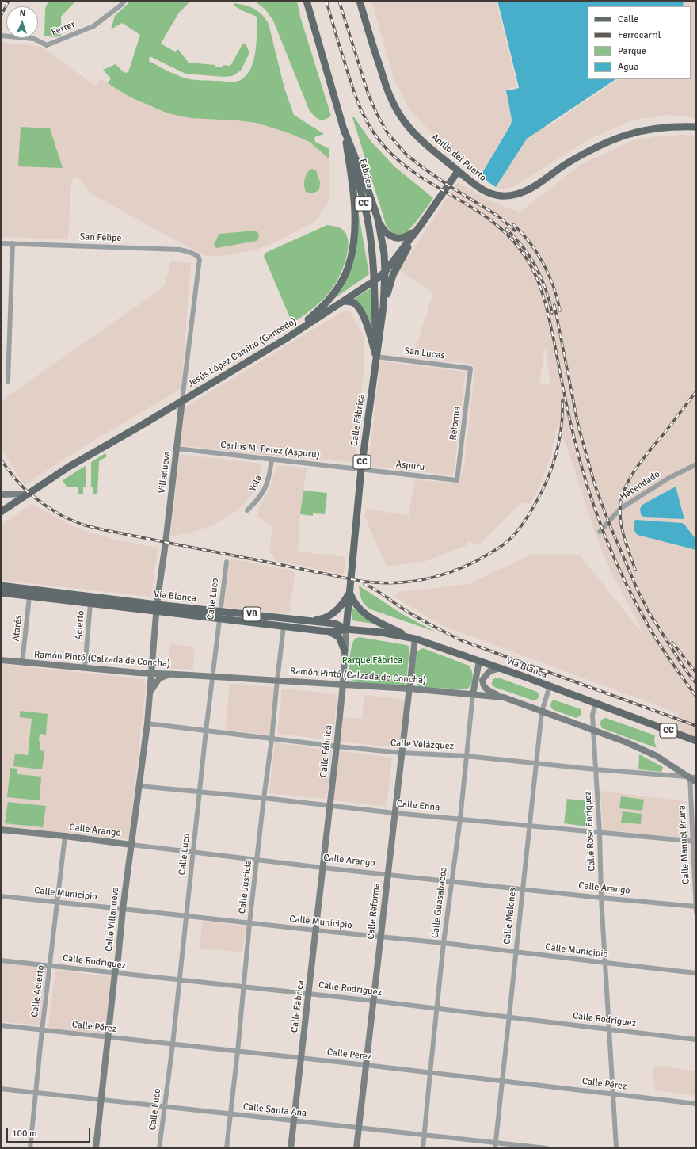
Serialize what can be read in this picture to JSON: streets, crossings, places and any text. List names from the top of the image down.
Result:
{
  "streets": {
    "main road": [
      "Anillo del Puerto",
      "Fábrica",
      "CC",
      "Jesús López Camino (Gancedo)",
      "Calle Fábrica",
      "Vía Blanca",
      "VB"
    ],
    "street": [
      "Ferrer",
      "San Felipe",
      "San Lucas",
      "Reforma",
      "Carlos M. Perez (Aspuru)",
      "Aspuru",
      "Villanueva",
      "Yola",
      "Hacendado",
      "Calle Luco",
      "Acierto",
      "Atarés",
      "Ramón Pintó (Calzada de Concha)",
      "Calle Velázquez",
      "Calle Enna",
      "Calle Arango",
      "Calle Rosa Enríquez",
      "Calle Manuel Pruna",
      "Calle Justicia",
      "Calle Municipio",
      "Calle Guasabacoa",
      "Calle Reforma",
      "Calle Melones",
      "Calle Villanueva",
      "Calle Rodríguez",
      "Calle Acierto",
      "Calle Pérez",
      "Calle Santa Ana"
    ]
  },
  "crossings": [
    ["Anillo del Puerto", "Jesús López Camino (Gancedo)"],
    ["Fábrica", "Jesús López Camino (Gancedo)"],
    ["Fábrica", "Calle Fábrica"],
    ["San Felipe", "Villanueva"],
    ["Jesús López Camino (Gancedo)", "Calle Fábrica"],
    ["Jesús López Camino (Gancedo)", "Villanueva"],
    ["San Lucas", "Calle Fábrica"],
    ["San Lucas", "Reforma"],
    ["Calle Fábrica", "Carlos M. Perez (Aspuru)"],
    ["Calle Fábrica", "Aspuru"],
    ["Calle Fábrica", "Vía Blanca"],
    ["Calle Fábrica", "Ramón Pintó (Calzada de Concha)"],
    ["Calle Fábrica", "Calle Velázquez"],
    ["Calle Fábrica", "Calle Enna"],
    ["Calle Fábrica", "Calle Arango"],
    ["Calle Fábrica", "Calle Municipio"],
    ["Calle Fábrica", "Calle Rodríguez"],
    ["Calle Fábrica", "Calle Pérez"],
    ["Calle Fábrica", "Calle Santa Ana"],
    ["Reforma", "Aspuru"],
    ["Carlos M. Perez (Aspuru)", "Aspuru"],
    ["Carlos M. Perez (Aspuru)", "Villanueva"],
    ["Carlos M. Perez (Aspuru)", "Yola"],
    ["Villanueva", "Vía Blanca"],
    ["Villanueva", "Ramón Pintó (Calzada de Concha)"],
    ["Villanueva", "Calle Villanueva"],
    ["Vía Blanca", "Calle Luco"],
    ["Vía Blanca", "Acierto"],
    ["Vía Blanca", "Atarés"],
    ["Vía Blanca", "Calle Rosa Enríquez"],
    ["Vía Blanca", "Calle Justicia"],
    ["Vía Blanca", "Calle Guasabacoa"],
    ["Vía Blanca", "Calle Reforma"],
    ["Vía Blanca", "Calle Melones"],
    ["Calle Luco", "Ramón Pintó (Calzada de Concha)"],
    ["Calle Luco", "Calle Velázquez"],
    ["Calle Luco", "Calle Enna"],
    ["Calle Luco", "Calle Arango"],
    ["Calle Luco", "Calle Municipio"],
    ["Calle Luco", "Calle Rodríguez"],
    ["Calle Luco", "Calle Pérez"],
    ["Calle Luco", "Calle Santa Ana"],
    ["Acierto", "Ramón Pintó (Calzada de Concha)"],
    ["Atarés", "Ramón Pintó (Calzada de Concha)"],
    ["Ramón Pintó (Calzada de Concha)", "Calle Velázquez"],
    ["Ramón Pintó (Calzada de Concha)", "Calle Rosa Enríquez"],
    ["Ramón Pintó (Calzada de Concha)", "Calle Manuel Pruna"],
    ["Ramón Pintó (Calzada de Concha)", "Calle Justicia"],
    ["Ramón Pintó (Calzada de Concha)", "Calle Guasabacoa"],
    ["Ramón Pintó (Calzada de Concha)", "Calle Reforma"],
    ["Ramón Pintó (Calzada de Concha)", "Calle Melones"],
    ["Calle Velázquez", "Calle Rosa Enríquez"],
    ["Calle Velázquez", "Calle Manuel Pruna"],
    ["Calle Velázquez", "Calle Justicia"],
    ["Calle Velázquez", "Calle Guasabacoa"],
    ["Calle Velázquez", "Calle Reforma"],
    ["Calle Velázquez", "Calle Melones"],
    ["Calle Velázquez", "Calle Villanueva"],
    ["Calle Enna", "Calle Rosa Enríquez"],
    ["Calle Enna", "Calle Manuel Pruna"],
    ["Calle Enna", "Calle Justicia"],
    ["Calle Enna", "Calle Guasabacoa"],
    ["Calle Enna", "Calle Reforma"],
    ["Calle Enna", "Calle Melones"],
    ["Calle Enna", "Calle Villanueva"],
    ["Calle Arango", "Calle Rosa Enríquez"],
    ["Calle Arango", "Calle Manuel Pruna"],
    ["Calle Arango", "Calle Justicia"],
    ["Calle Arango", "Calle Guasabacoa"],
    ["Calle Arango", "Calle Reforma"],
    ["Calle Arango", "Calle Melones"],
    ["Calle Arango", "Calle Villanueva"],
    ["Calle Arango", "Calle Acierto"],
    ["Calle Rosa Enríquez", "Calle Municipio"],
    ["Calle Rosa Enríquez", "Calle Rodríguez"],
    ["Calle Rosa Enríquez", "Calle Pérez"],
    ["Calle Justicia", "Calle Municipio"],
    ["Calle Justicia", "Calle Rodríguez"],
    ["Calle Justicia", "Calle Pérez"],
    ["Calle Justicia", "Calle Santa Ana"],
    ["Calle Municipio", "Calle Guasabacoa"],
    ["Calle Municipio", "Calle Reforma"],
    ["Calle Municipio", "Calle Melones"],
    ["Calle Municipio", "Calle Villanueva"],
    ["Calle Municipio", "Calle Acierto"],
    ["Calle Guasabacoa", "Calle Rodríguez"],
    ["Calle Guasabacoa", "Calle Pérez"],
    ["Calle Guasabacoa", "Calle Santa Ana"],
    ["Calle Reforma", "Calle Rodríguez"],
    ["Calle Reforma", "Calle Pérez"],
    ["Calle Reforma", "Calle Santa Ana"],
    ["Calle Melones", "Calle Rodríguez"],
    ["Calle Melones", "Calle Pérez"],
    ["Calle Melones", "Calle Santa Ana"],
    ["Calle Villanueva", "Calle Rodríguez"],
    ["Calle Villanueva", "Calle Pérez"],
    ["Calle Villanueva", "Calle Santa Ana"],
    ["Calle Rodríguez", "Calle Acierto"],
    ["Calle Acierto", "Calle Pérez"],
    ["Calle Acierto", "Calle Santa Ana"]
  ],
  "parks": ["Parque Fábrica"],
  "legend": [
    "Calle",
    "Ferrocarril",
    "Parque",
    "Agua"
  ],
  "scale_bar": "100 m",
  "north": "top"
}
